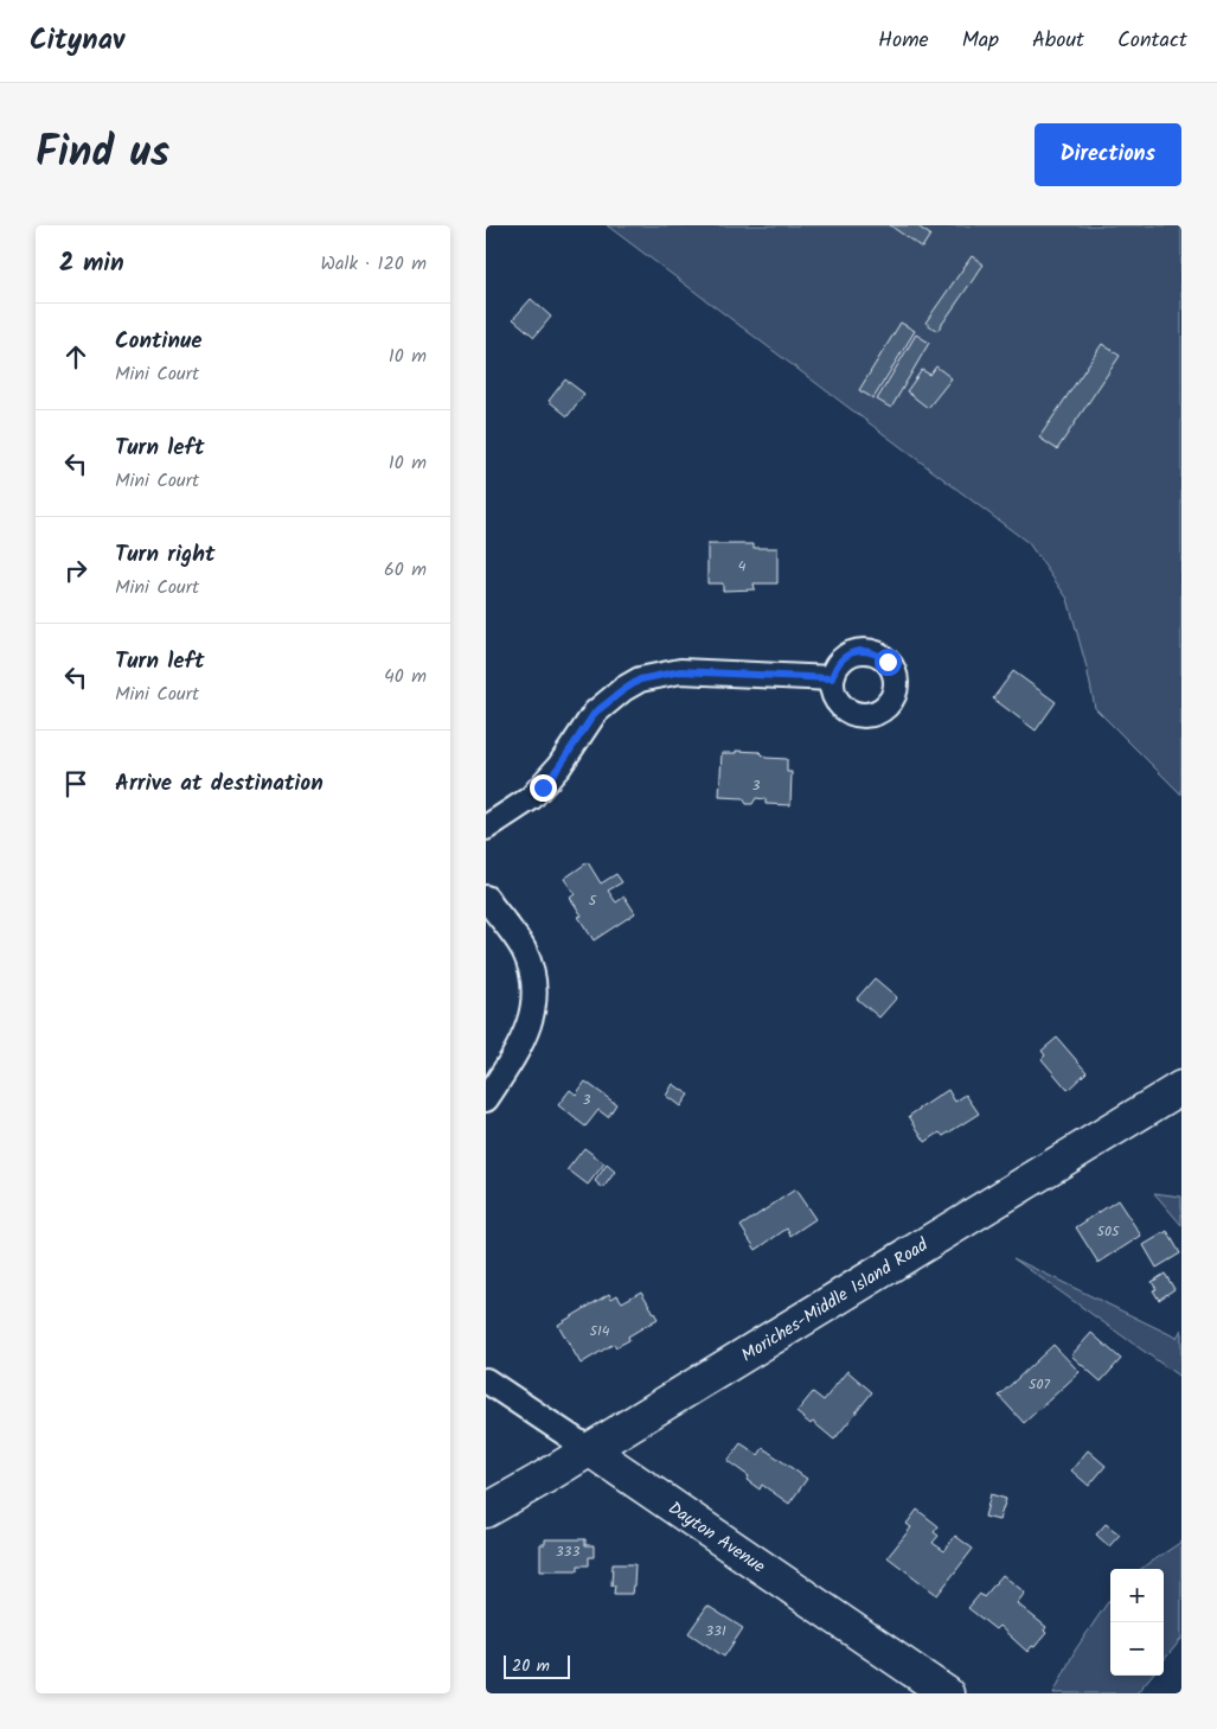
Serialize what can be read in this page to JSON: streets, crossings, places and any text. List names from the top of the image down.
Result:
{
  "streets": {
    "main road": ["Moriches-Middle Island Road", "Dayton Avenue"]
  },
  "crossings": [
    ["Moriches-Middle Island Road", "Dayton Avenue"]
  ],
  "house_numbers": [
    "4",
    "3",
    "5",
    "3",
    "505",
    "514",
    "507",
    "333",
    "331"
  ],
  "scale_bar": "20 m",
  "page": {
    "header": "Citynav",
    "nav": [
      "Home",
      "Map",
      "About",
      "Contact"
    ],
    "title": "Find us",
    "buttons": "Directions",
    "heading": ["2 min", "Walk · 120 m"],
    "list": [
      ["Continue", "Mini Court", "10 m"],
      ["Turn left", "Mini Court", "10 m"],
      ["Turn right", "Mini Court", "60 m"],
      ["Turn left", "Mini Court", "40 m"],
      "Arrive at destination"
    ],
    "map_buttons": ["+", "−"],
    "scale": "20 m"
  }
}
